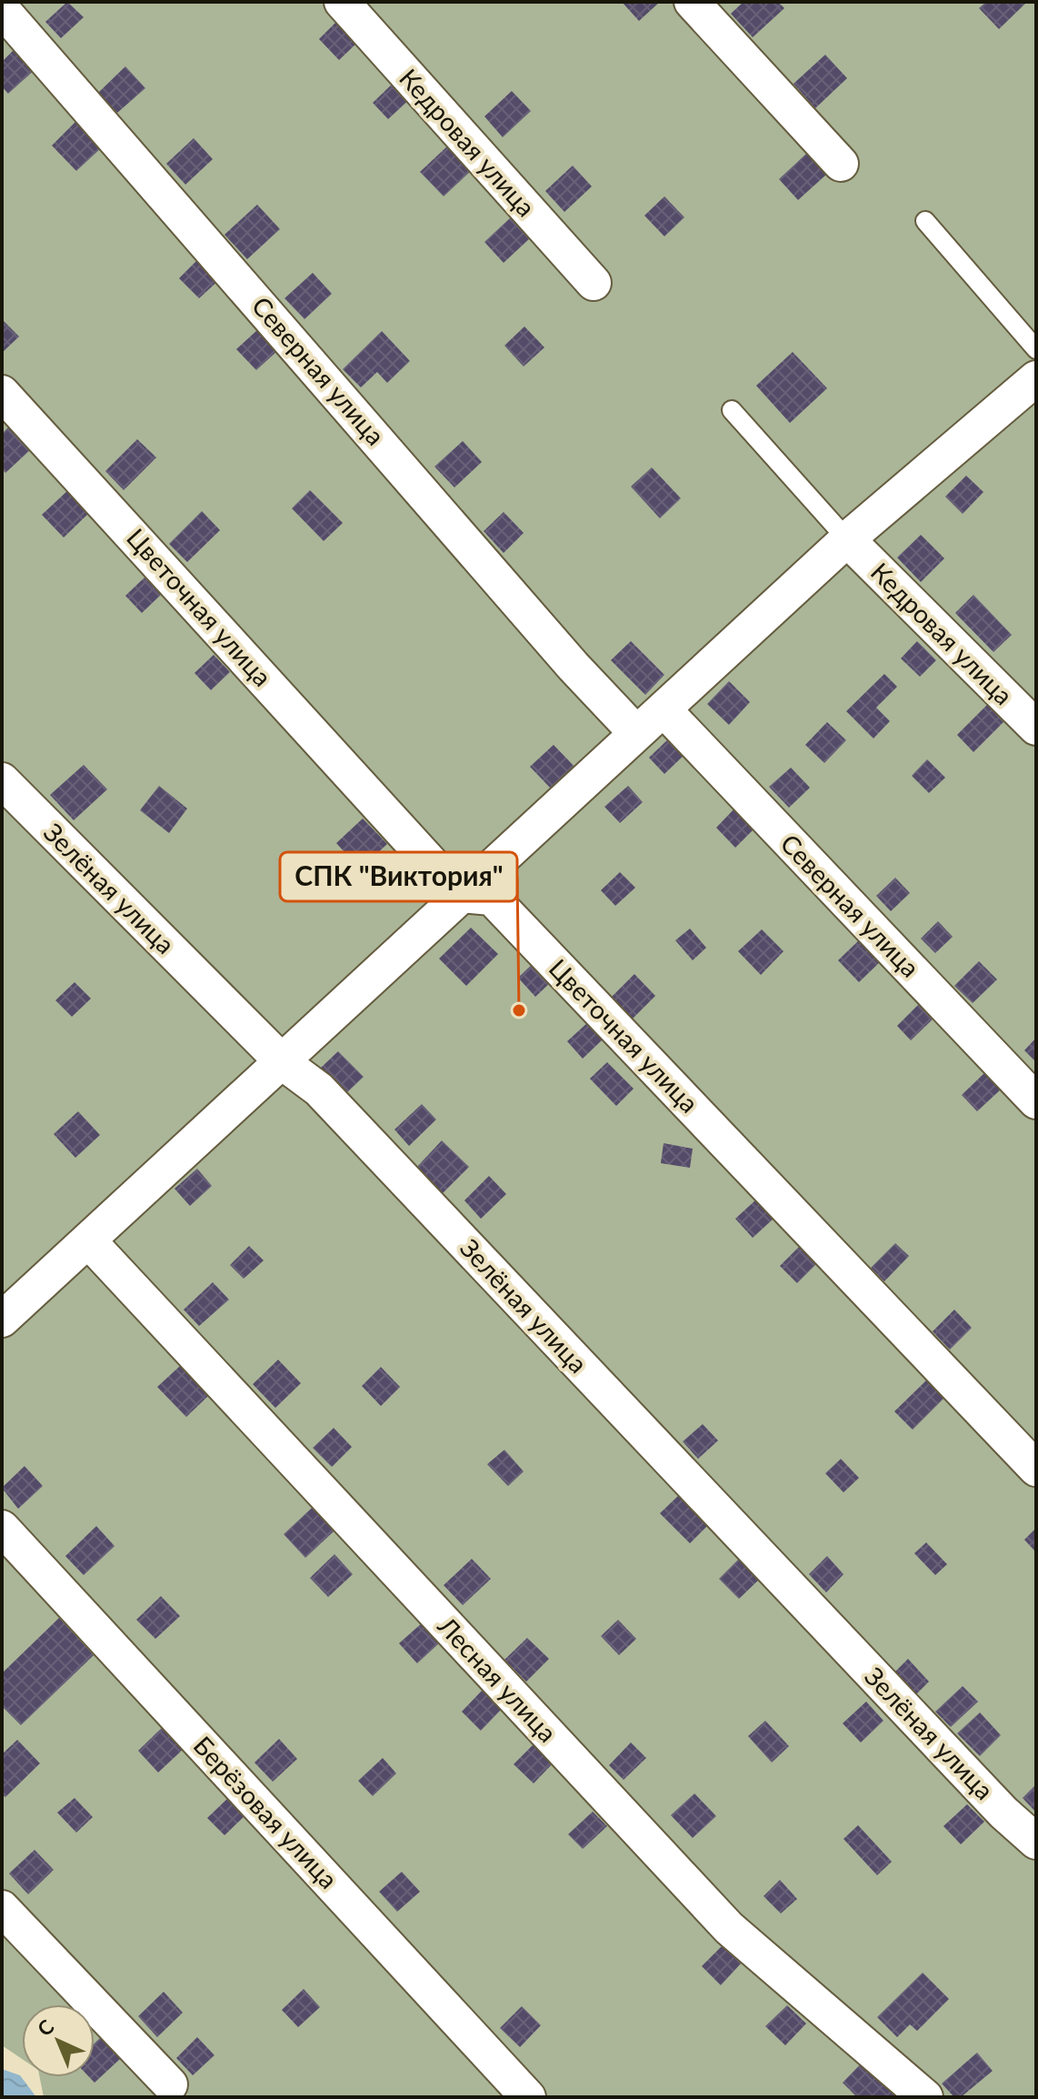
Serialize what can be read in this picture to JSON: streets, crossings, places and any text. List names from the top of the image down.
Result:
{
  "streets": {
    "street": [
      "Кедровая улица",
      "Северная улица",
      "Цветочная улица",
      "Зелёная улица",
      "Лесная улица",
      "Берёзовая улица"
    ]
  },
  "places": ["СПК \"Виктория\""],
  "north": "top left"
}
